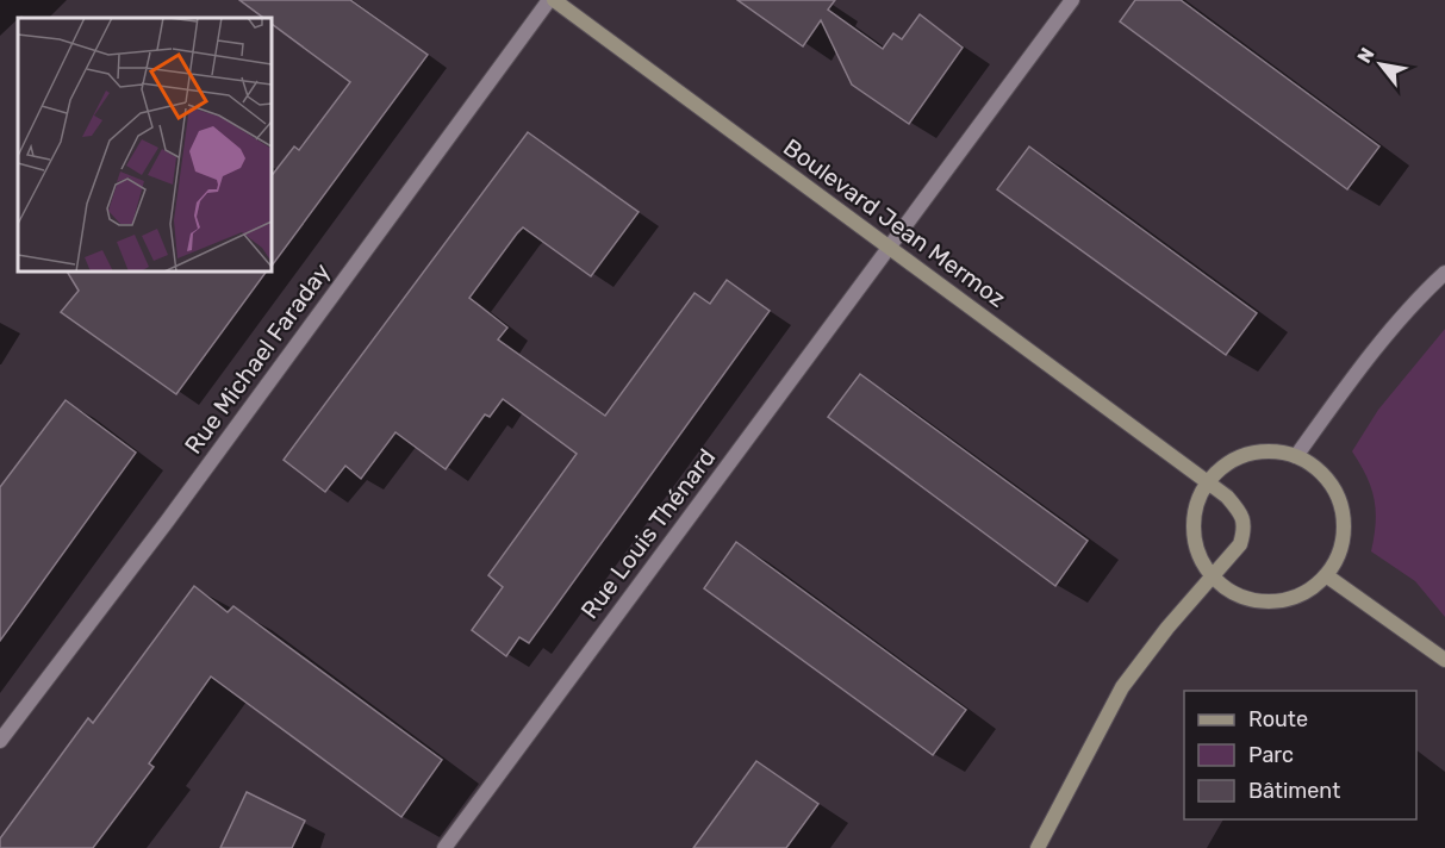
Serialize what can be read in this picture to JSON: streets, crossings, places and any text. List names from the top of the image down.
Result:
{
  "streets": {
    "main road": ["Boulevard Jean Mermoz"],
    "street": ["Rue Michael Faraday", "Rue Louis Thénard"]
  },
  "crossings": [
    ["Boulevard Jean Mermoz", "Rue Michael Faraday"],
    ["Boulevard Jean Mermoz", "Rue Louis Thénard"]
  ],
  "legend": ["Route", "Parc", "Bâtiment"],
  "north": "top left"
}
